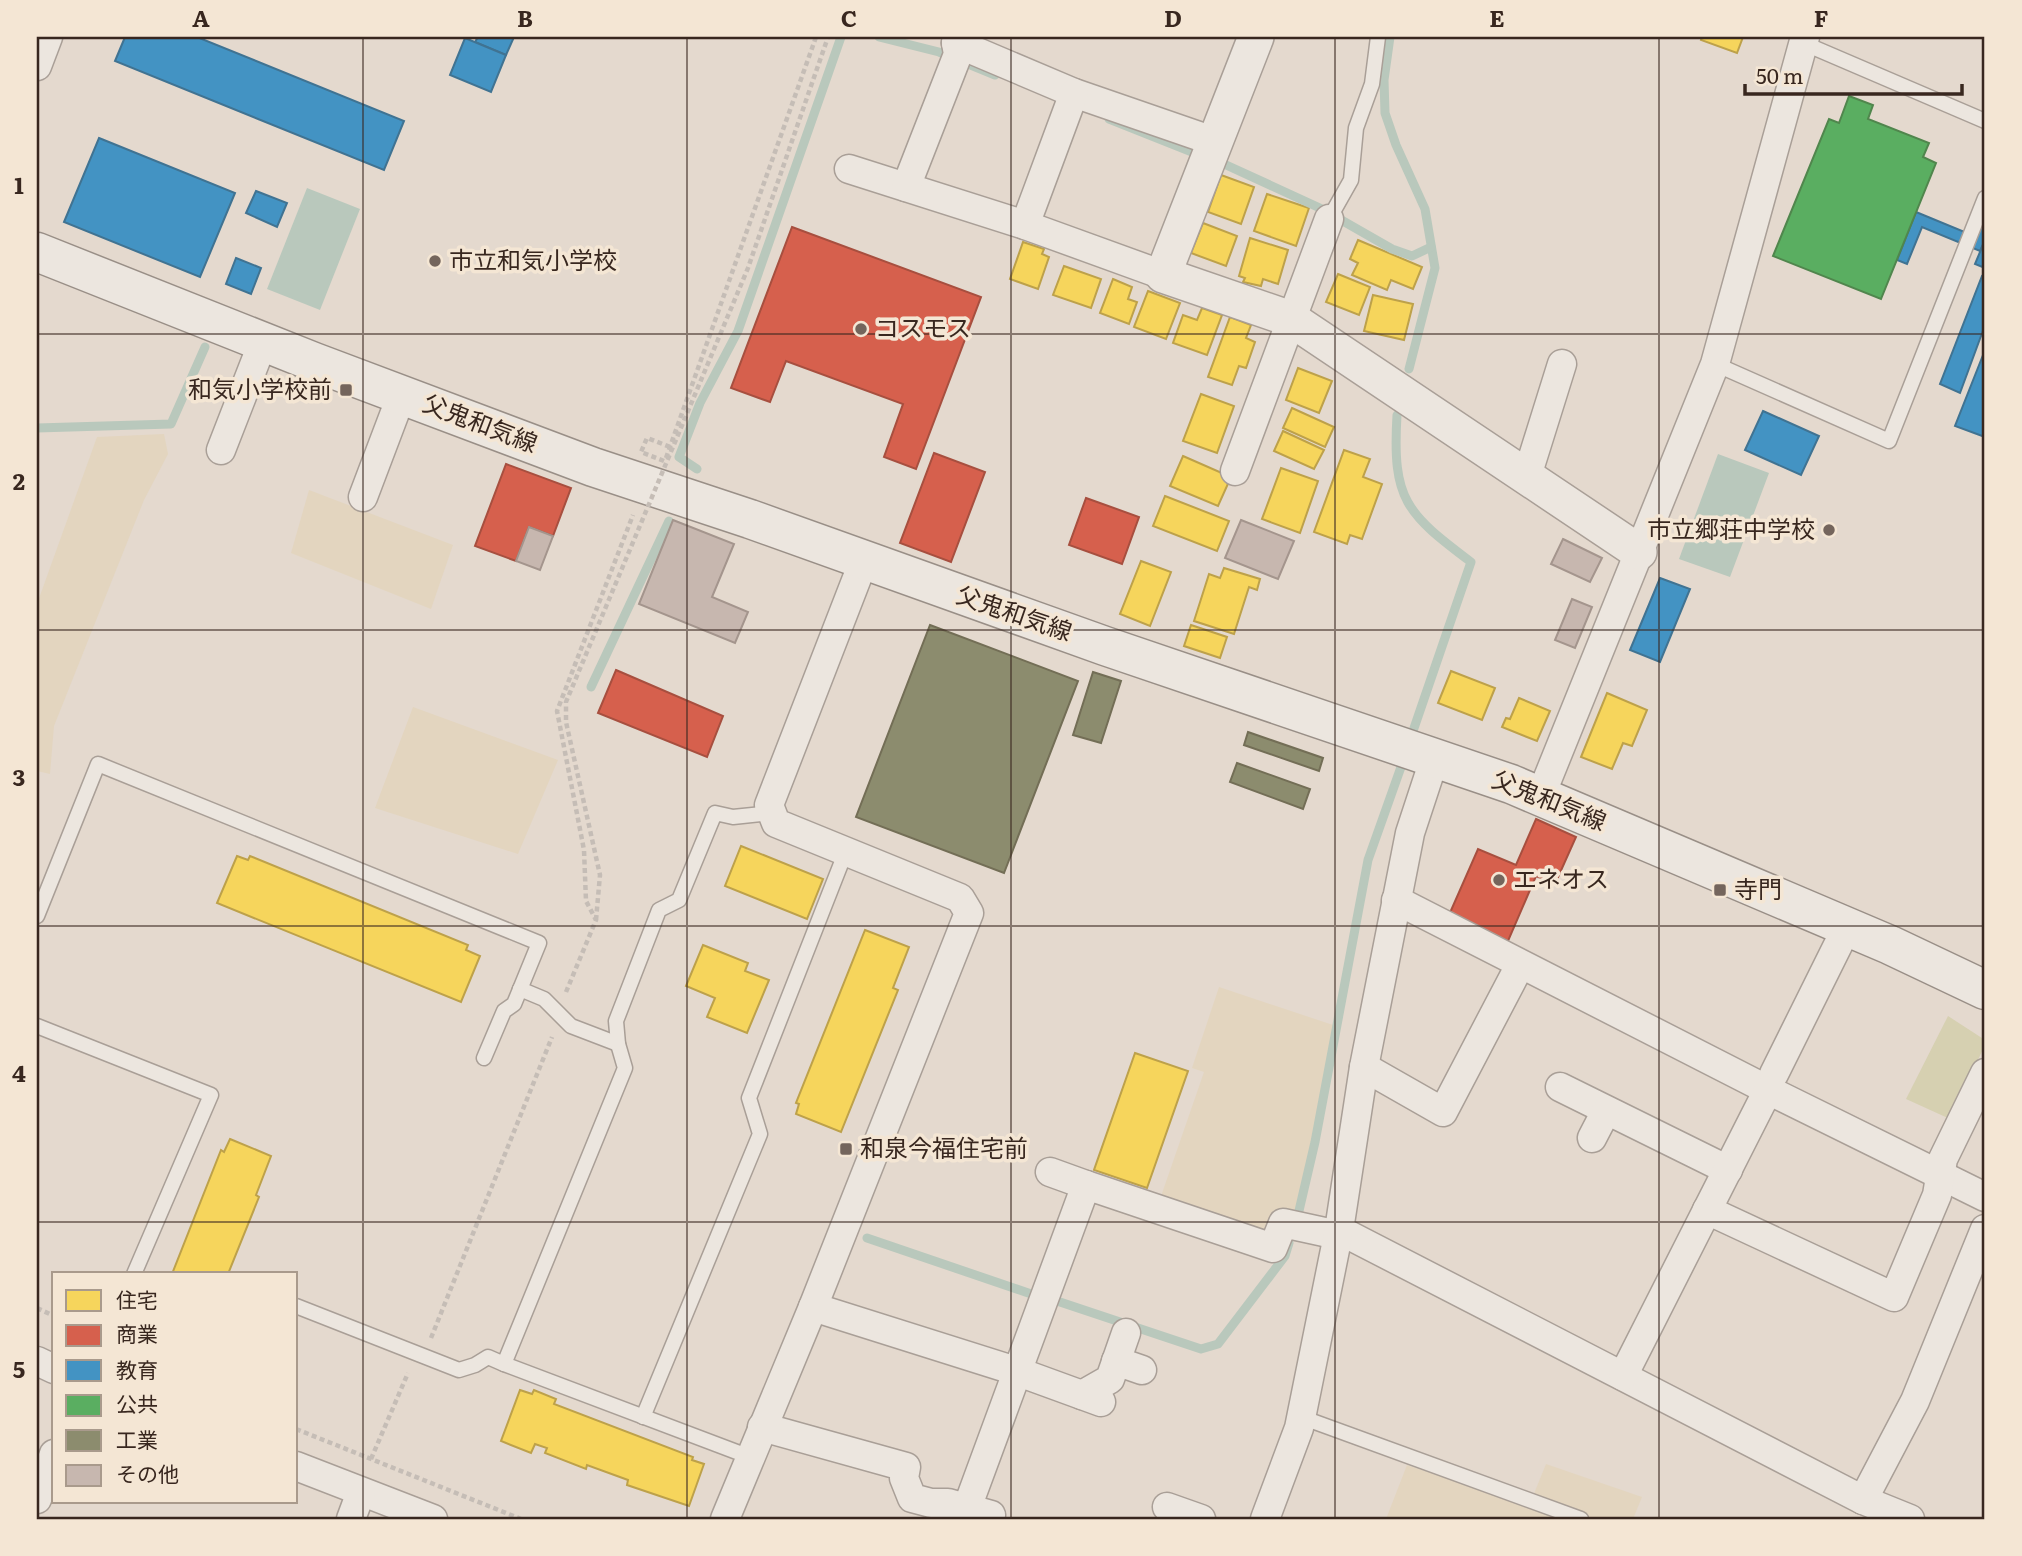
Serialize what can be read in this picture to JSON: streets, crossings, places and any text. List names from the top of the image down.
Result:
{
  "streets": {
    "main road": ["父鬼和気線"]
  },
  "places": {
    "other": [
      "市立和気小学校",
      "コスモス",
      "市立郷荘中学校",
      "エネオス"
    ],
    "transit": ["和気小学校前", "寺門", "和泉今福住宅前"]
  },
  "legend": [
    "住宅",
    "商業",
    "教育",
    "公共",
    "工業",
    "その他"
  ],
  "scale_bar": "50 m",
  "grid": {
    "columns": [
      "A",
      "B",
      "C",
      "D",
      "E",
      "F"
    ],
    "rows": [
      "1",
      "2",
      "3",
      "4",
      "5"
    ]
  }
}
